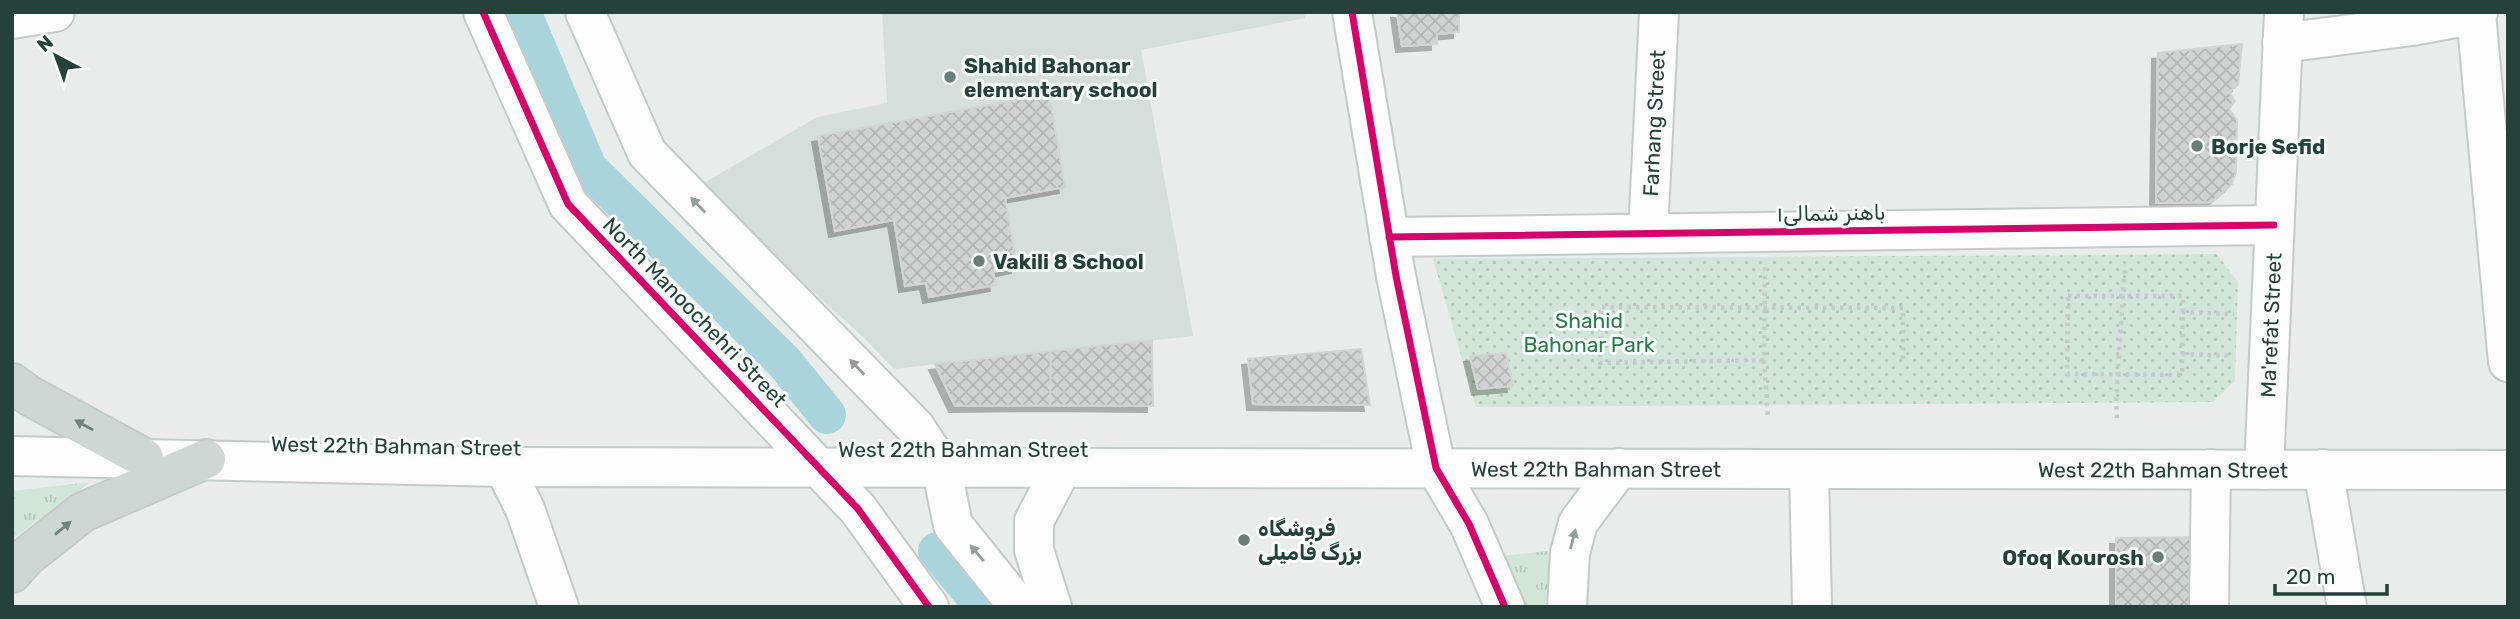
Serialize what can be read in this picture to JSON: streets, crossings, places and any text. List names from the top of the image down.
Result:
{
  "streets": {
    "street": [
      "Farhang Street",
      "باهنر شمالی۱",
      "North Manoochehri Street",
      "Ma'refat Street",
      "West 22th Bahman Street"
    ]
  },
  "crossings": [
    ["Farhang Street", "باهنر شمالی۱"],
    ["باهنر شمالی۱", "Ma'refat Street"],
    ["North Manoochehri Street", "West 22th Bahman Street"],
    ["Ma'refat Street", "West 22th Bahman Street"]
  ],
  "parks": ["Shahid Bahonar Park"],
  "places": [
    "Shahid Bahonar elementary school",
    "Borje Sefid",
    "Vakili 8 School",
    "فروشگاه بزرگ فامیلی",
    "Ofoq Kourosh"
  ],
  "scale_bar": "20 m",
  "north": "top left"
}
